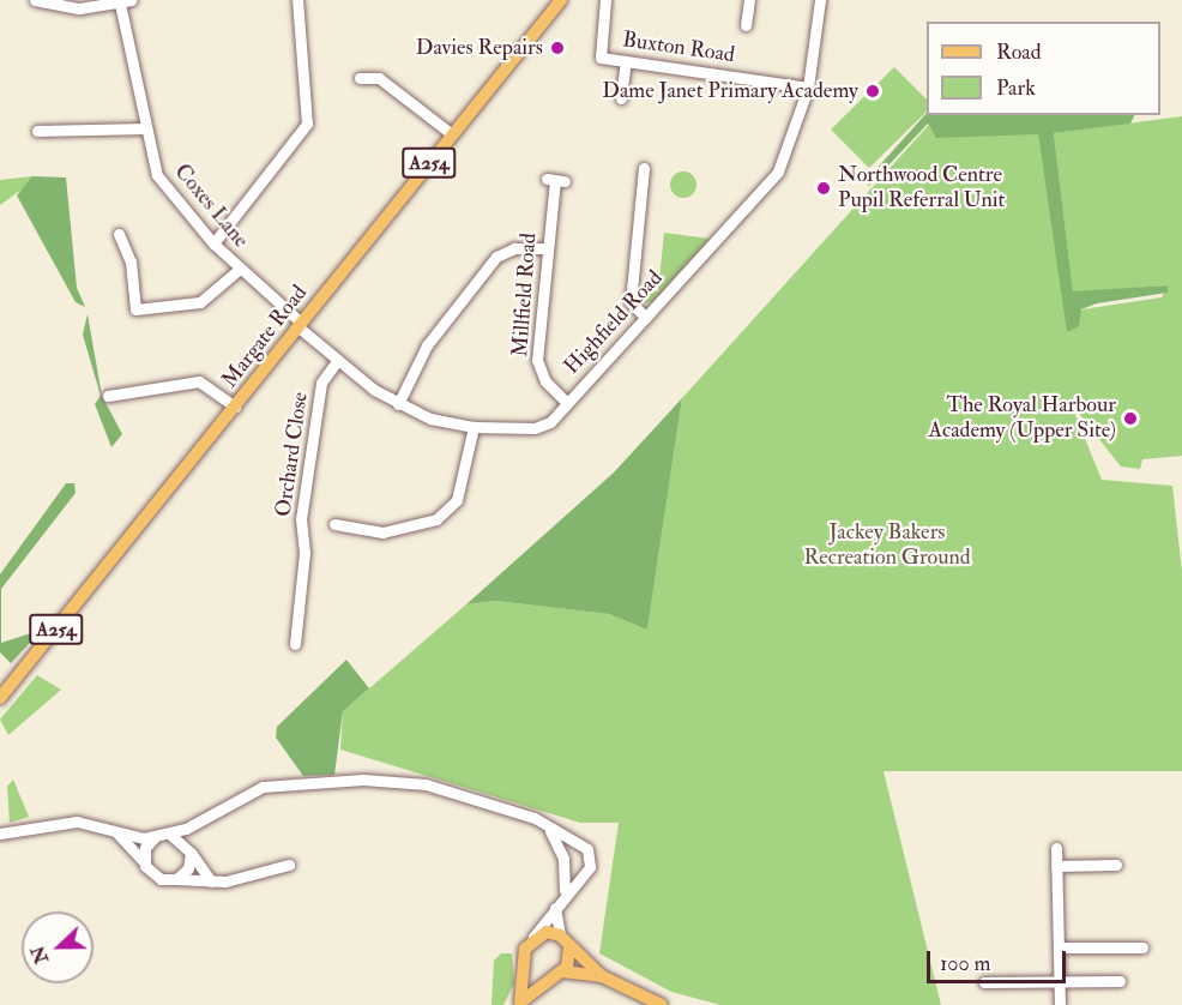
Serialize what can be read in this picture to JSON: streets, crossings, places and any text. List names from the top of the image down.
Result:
{
  "streets": {
    "main road": ["A254", "Margate Road"],
    "street": [
      "Buxton Road",
      "Coxes Lane",
      "Millfield Road",
      "Highfield Road",
      "Orchard Close"
    ]
  },
  "crossings": [
    ["Buxton Road", "Highfield Road"],
    ["Coxes Lane", "Highfield Road"],
    ["Coxes Lane", "Margate Road"],
    ["Millfield Road", "Highfield Road"],
    ["Highfield Road", "Margate Road"],
    ["Highfield Road", "Orchard Close"]
  ],
  "parks": ["Jackey Bakers Recreation Ground"],
  "places": [
    "Davies Repairs",
    "Dame Janet Primary Academy",
    "Northwood Centre Pupil Referral Unit",
    "The Royal Harbour Academy (Upper Site)"
  ],
  "legend": ["Road", "Park"],
  "scale_bar": "100 m",
  "north": "left"
}
